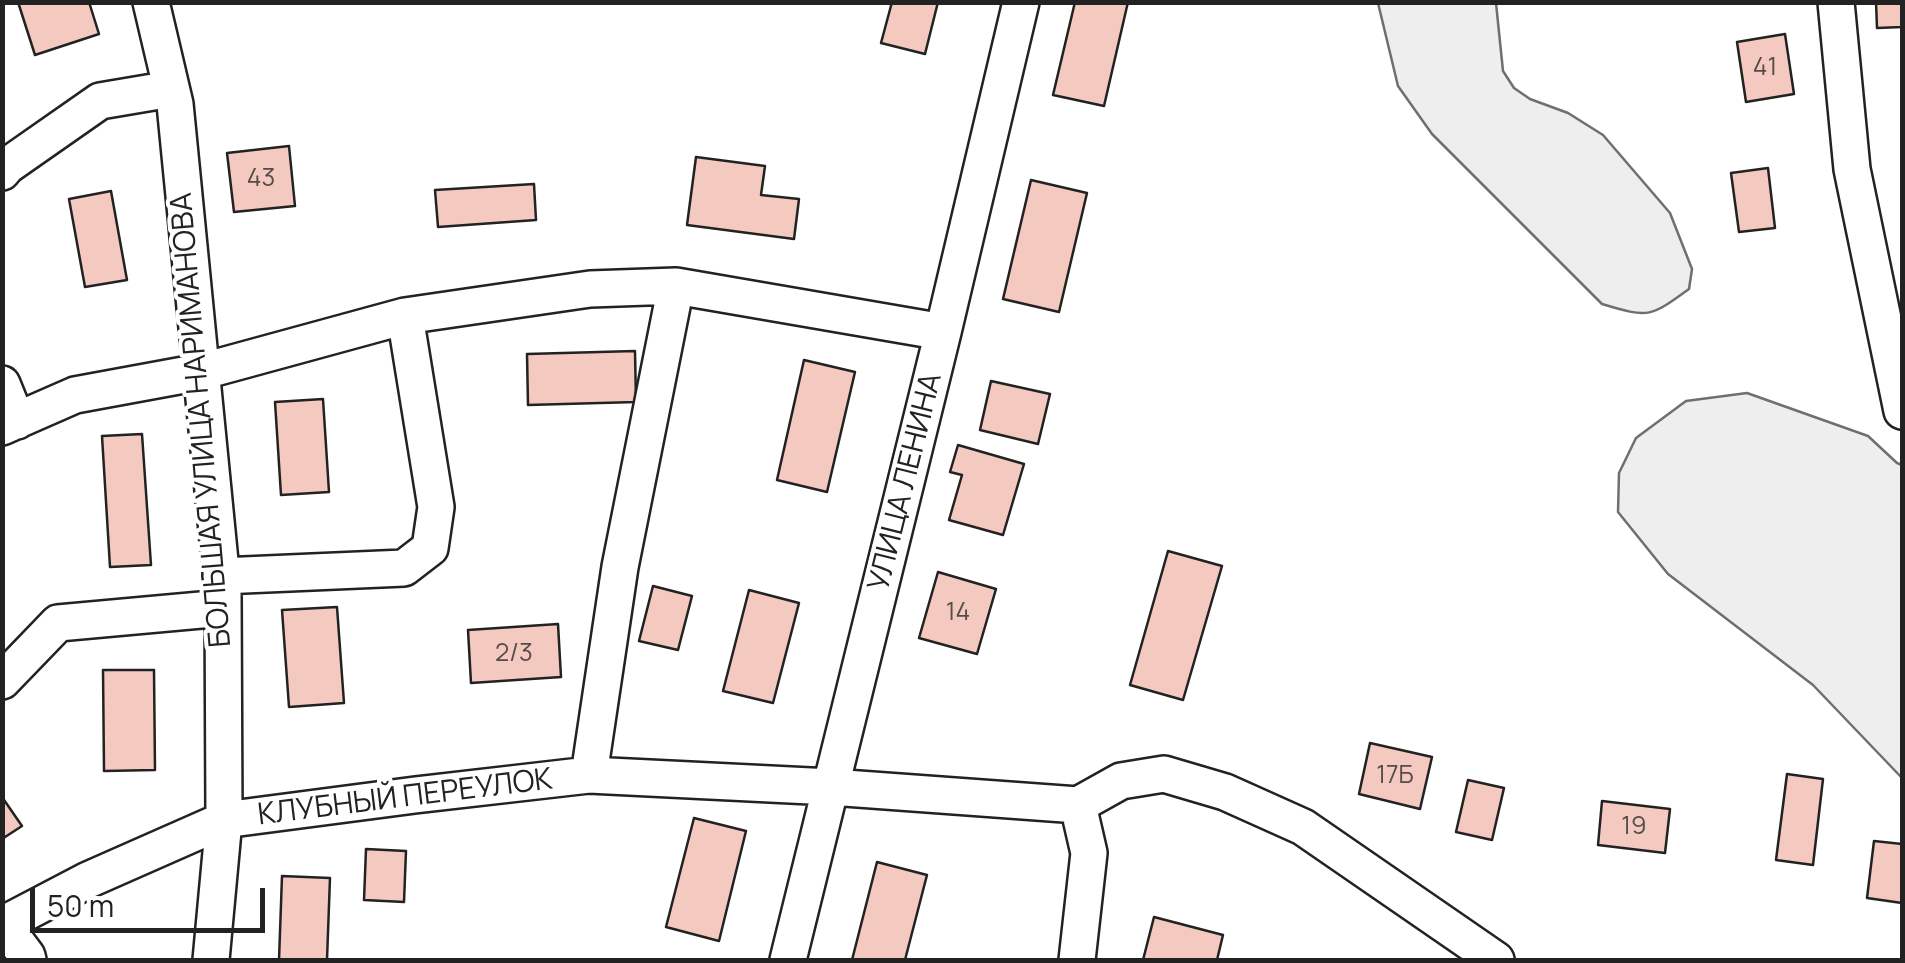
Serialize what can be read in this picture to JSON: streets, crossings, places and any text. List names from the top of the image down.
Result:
{
  "streets": {
    "street": ["БОЛЬШАЯ УЛИЦА НАРИМАНОВА", "УЛИЦА ЛЕНИНА", "КЛУБНЫЙ ПЕРЕУЛОК"]
  },
  "crossings": [
    ["БОЛЬШАЯ УЛИЦА НАРИМАНОВА", "КЛУБНЫЙ ПЕРЕУЛОК"],
    ["УЛИЦА ЛЕНИНА", "КЛУБНЫЙ ПЕРЕУЛОК"]
  ],
  "house_numbers": [
    "41",
    "43",
    "14",
    "2/3",
    "17Б",
    "19"
  ],
  "scale_bar": "50 m"
}
